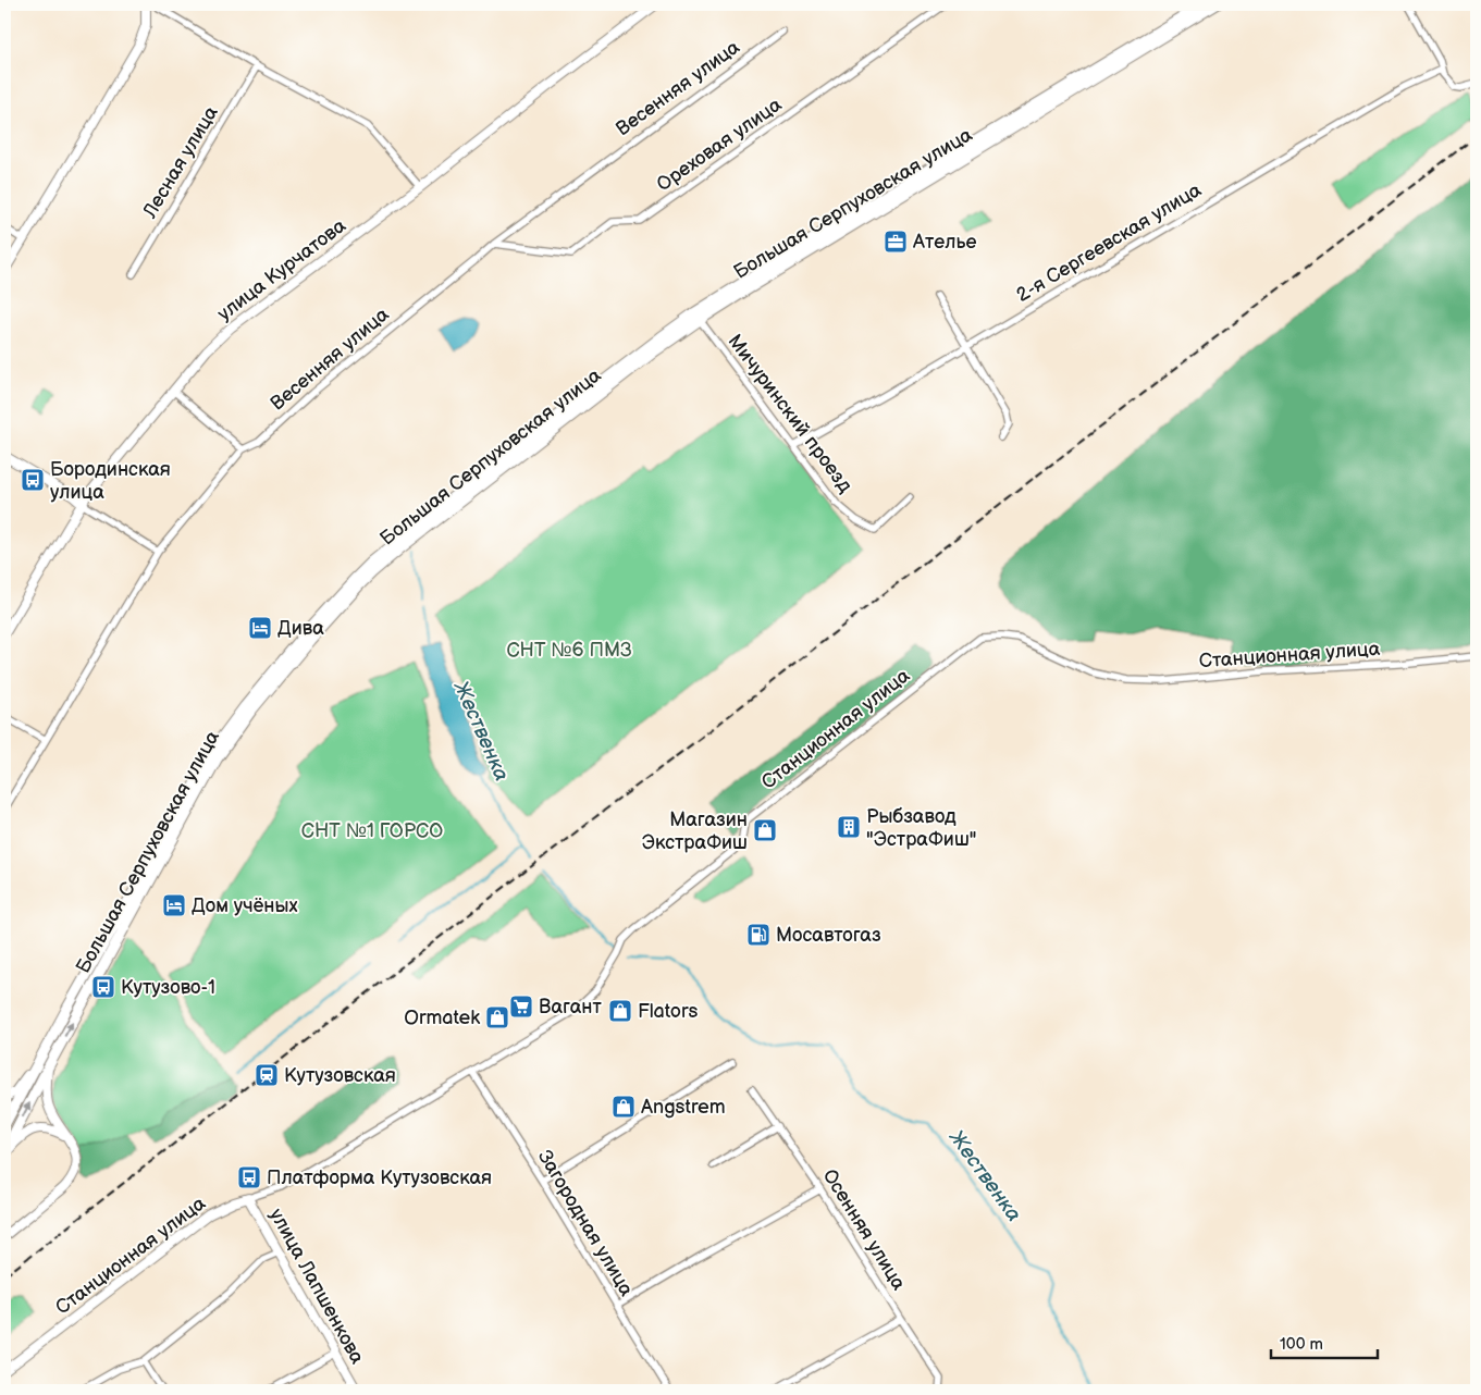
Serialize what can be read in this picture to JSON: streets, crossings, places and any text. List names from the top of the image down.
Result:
{
  "streets": {
    "main road": ["Большая Серпуховская улица"],
    "street": [
      "Весенняя улица",
      "Ореховая улица",
      "Лесная улица",
      "2-я Сергеевская улица",
      "улица Курчатова",
      "Мичуринский проезд",
      "Станционная улица",
      "Загородная улица",
      "Осенняя улица",
      "улица Лапшенкова"
    ]
  },
  "crossings": [
    ["Весенняя улица", "Ореховая улица"],
    ["Большая Серпуховская улица", "Мичуринский проезд"],
    ["2-я Сергеевская улица", "Мичуринский проезд"],
    ["Станционная улица", "Загородная улица"],
    ["Станционная улица", "улица Лапшенкова"]
  ],
  "water": ["Жественка"],
  "parks": ["СНТ №6 ПМЗ", "СНТ №1 ГОРСО"],
  "places": {
    "office": ["Ателье"],
    "bus stop": ["Бородинская улица", "Кутузово-1", "Платформа Кутузовская"],
    "hotel": ["Дива", "Дом учёных"],
    "building": ["Рыбзавод \"ЭстраФиш\""],
    "shop": [
      "Магазин ЭкстраФиш",
      "Flators",
      "Ormatek",
      "Angstrem"
    ],
    "fuel station": ["Мосавтогаз"],
    "supermarket": ["Вагант"],
    "station": ["Кутузовская"]
  },
  "scale_bar": "100 m"
}
